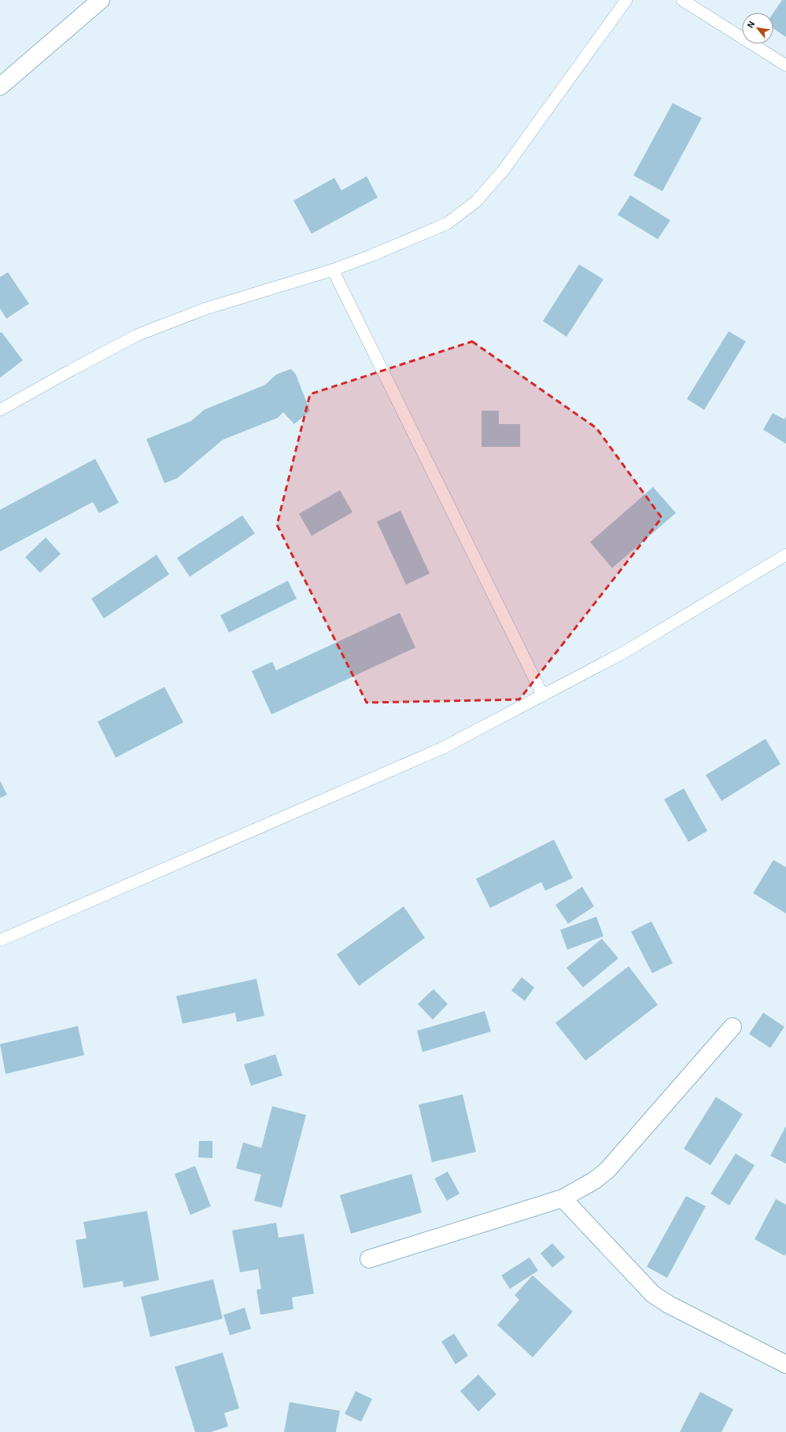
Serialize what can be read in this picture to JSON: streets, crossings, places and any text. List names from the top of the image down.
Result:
{
  "north": "top left"
}
